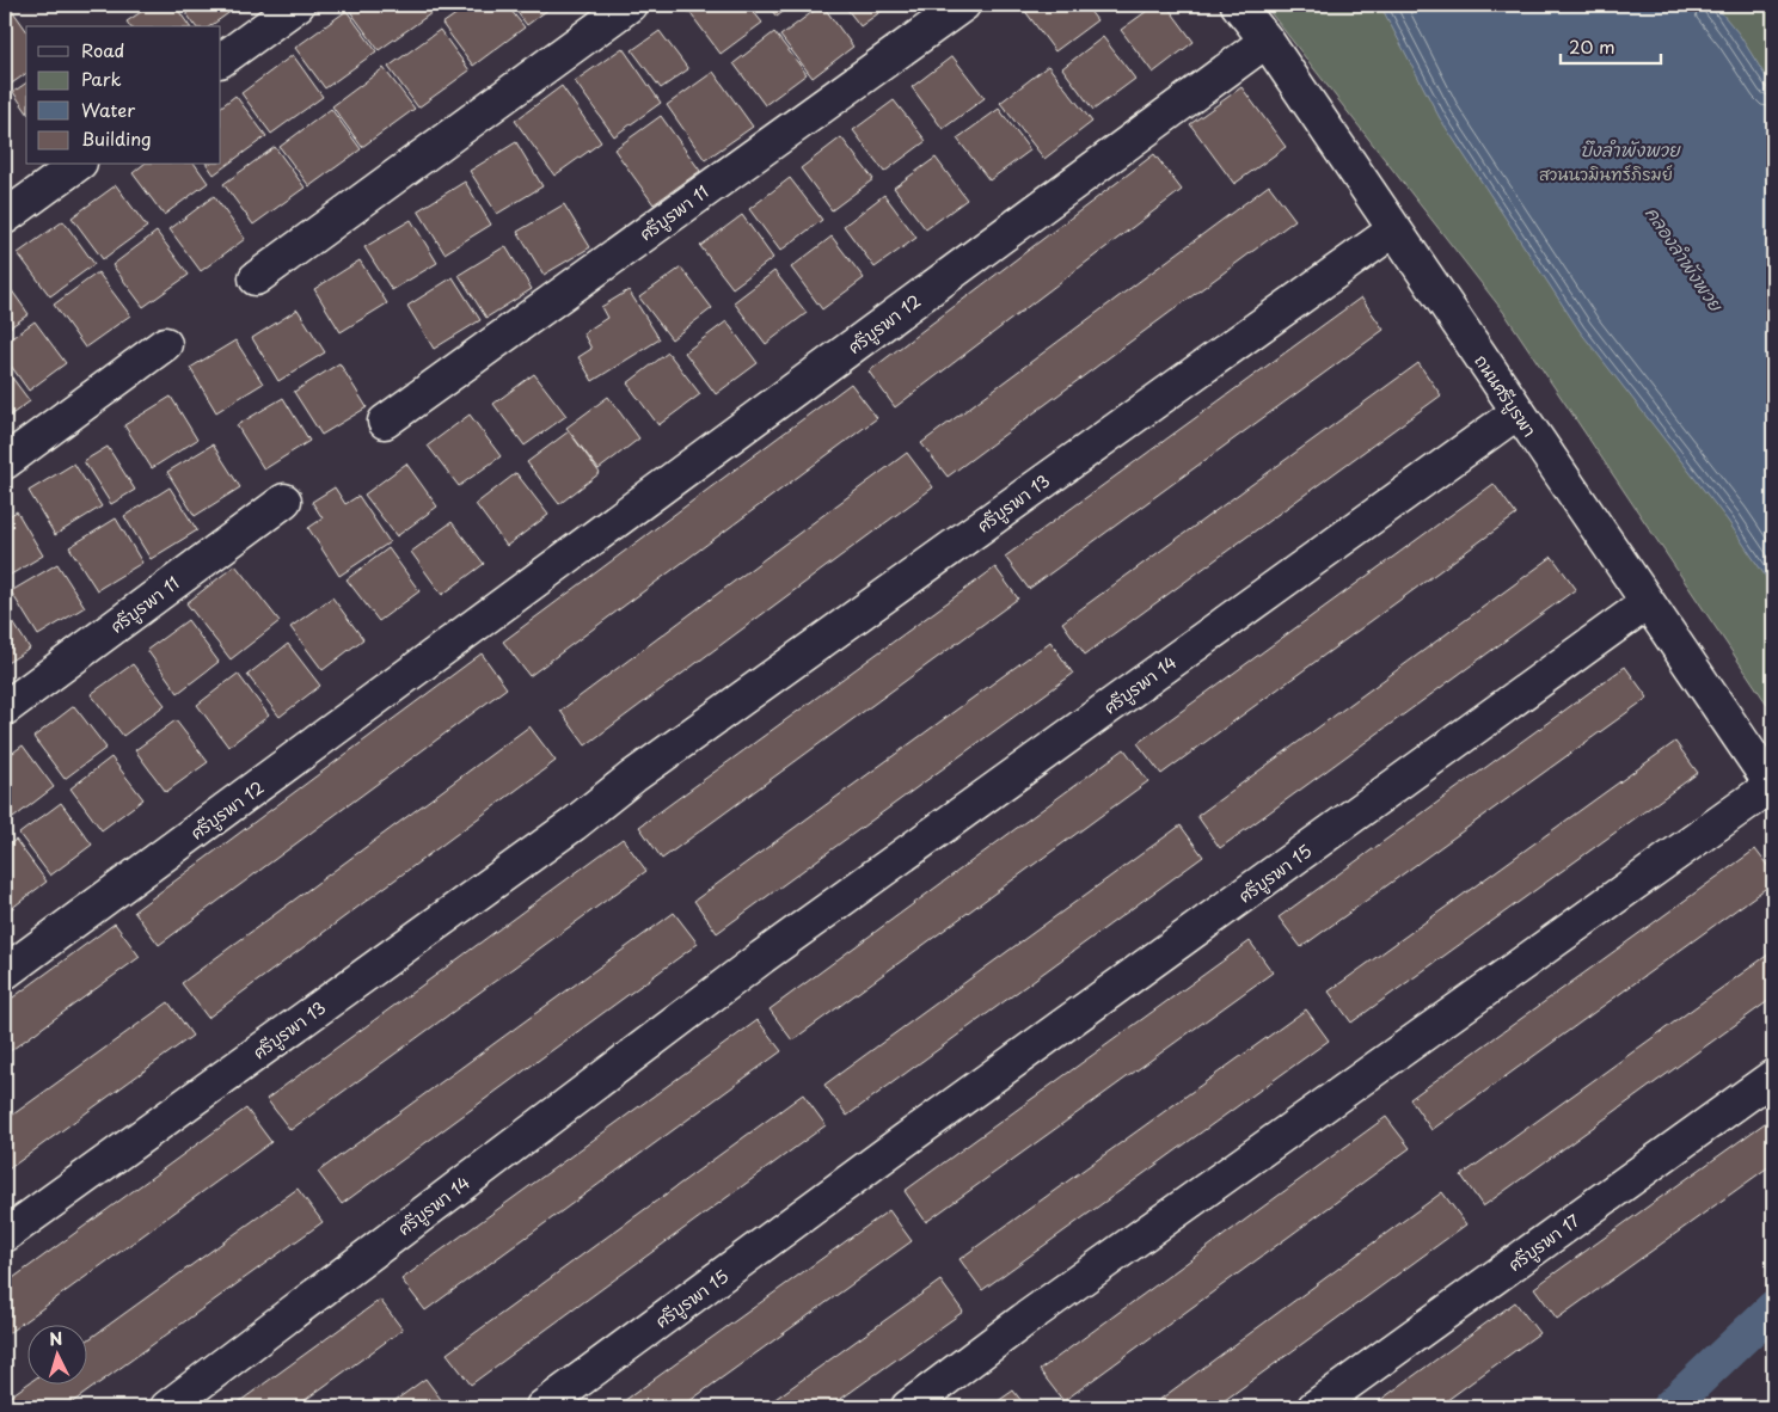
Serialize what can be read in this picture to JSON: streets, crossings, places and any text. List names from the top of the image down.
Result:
{
  "streets": {
    "street": [
      "ศรีบูรพา 11",
      "ศรีบูรพา 12",
      "ถนนศรีบูรพา",
      "ศรีบูรพา 13",
      "ศรีบูรพา 14",
      "ศรีบูรพา 15",
      "ศรีบูรพา 17"
    ]
  },
  "crossings": [
    ["ศรีบูรพา 12", "ถนนศรีบูรพา"],
    ["ถนนศรีบูรพา", "ศรีบูรพา 13"],
    ["ถนนศรีบูรพา", "ศรีบูรพา 14"],
    ["ถนนศรีบูรพา", "ศรีบูรพา 15"]
  ],
  "water": ["บึงลำพังพวย", "คลองลำพังพวย"],
  "parks": ["สวนนวมินทร์ภิรมย์"],
  "legend": [
    "Road",
    "Park",
    "Water",
    "Building"
  ],
  "scale_bar": "20 m",
  "north": "top"
}
